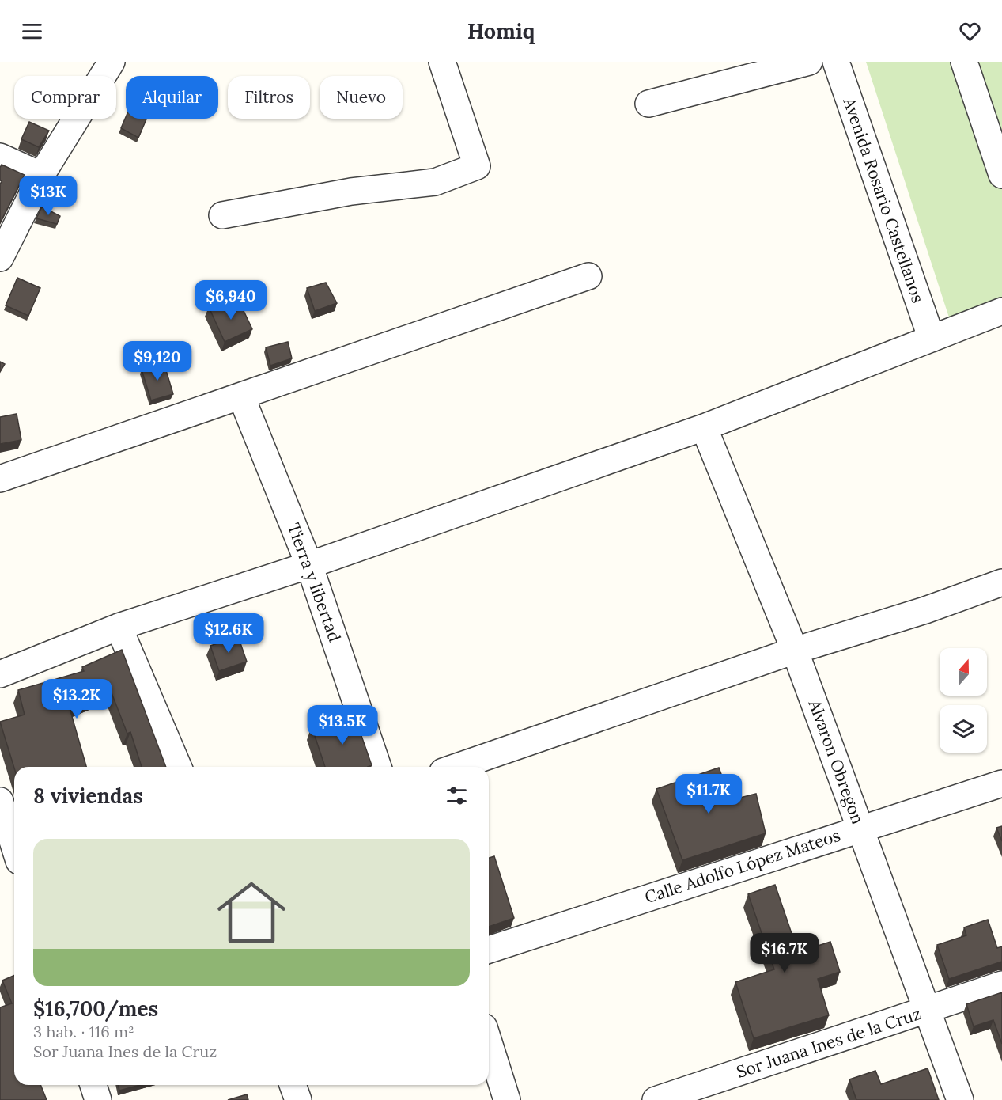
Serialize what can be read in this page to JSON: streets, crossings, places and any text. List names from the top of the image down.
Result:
{
  "streets": {
    "street": [
      "Avenida Rosario Castellanos",
      "Tierra y libertad",
      "Alvaron Obregon",
      "Calle Adolfo López Mateos",
      "Sor Juana Ines de la Cruz"
    ]
  },
  "crossings": [
    ["Alvaron Obregon", "Calle Adolfo López Mateos"],
    ["Alvaron Obregon", "Sor Juana Ines de la Cruz"]
  ],
  "north": "top",
  "page": {
    "header": "Homiq",
    "chip": [
      "Comprar",
      "Alquilar",
      "Filtros",
      "Nuevo"
    ],
    "price": [
      "$13K",
      "$6,940",
      "$9,120",
      "$12.6K",
      "$13.2K",
      "$13.5K",
      "$11.7K",
      "$16.7K"
    ],
    "heading": "8 viviendas",
    "list": [
      {
        "name": "$16,700/mes",
        "note": "3 hab. · 116 m² · Sor Juana Ines de la Cruz"
      }
    ]
  }
}
